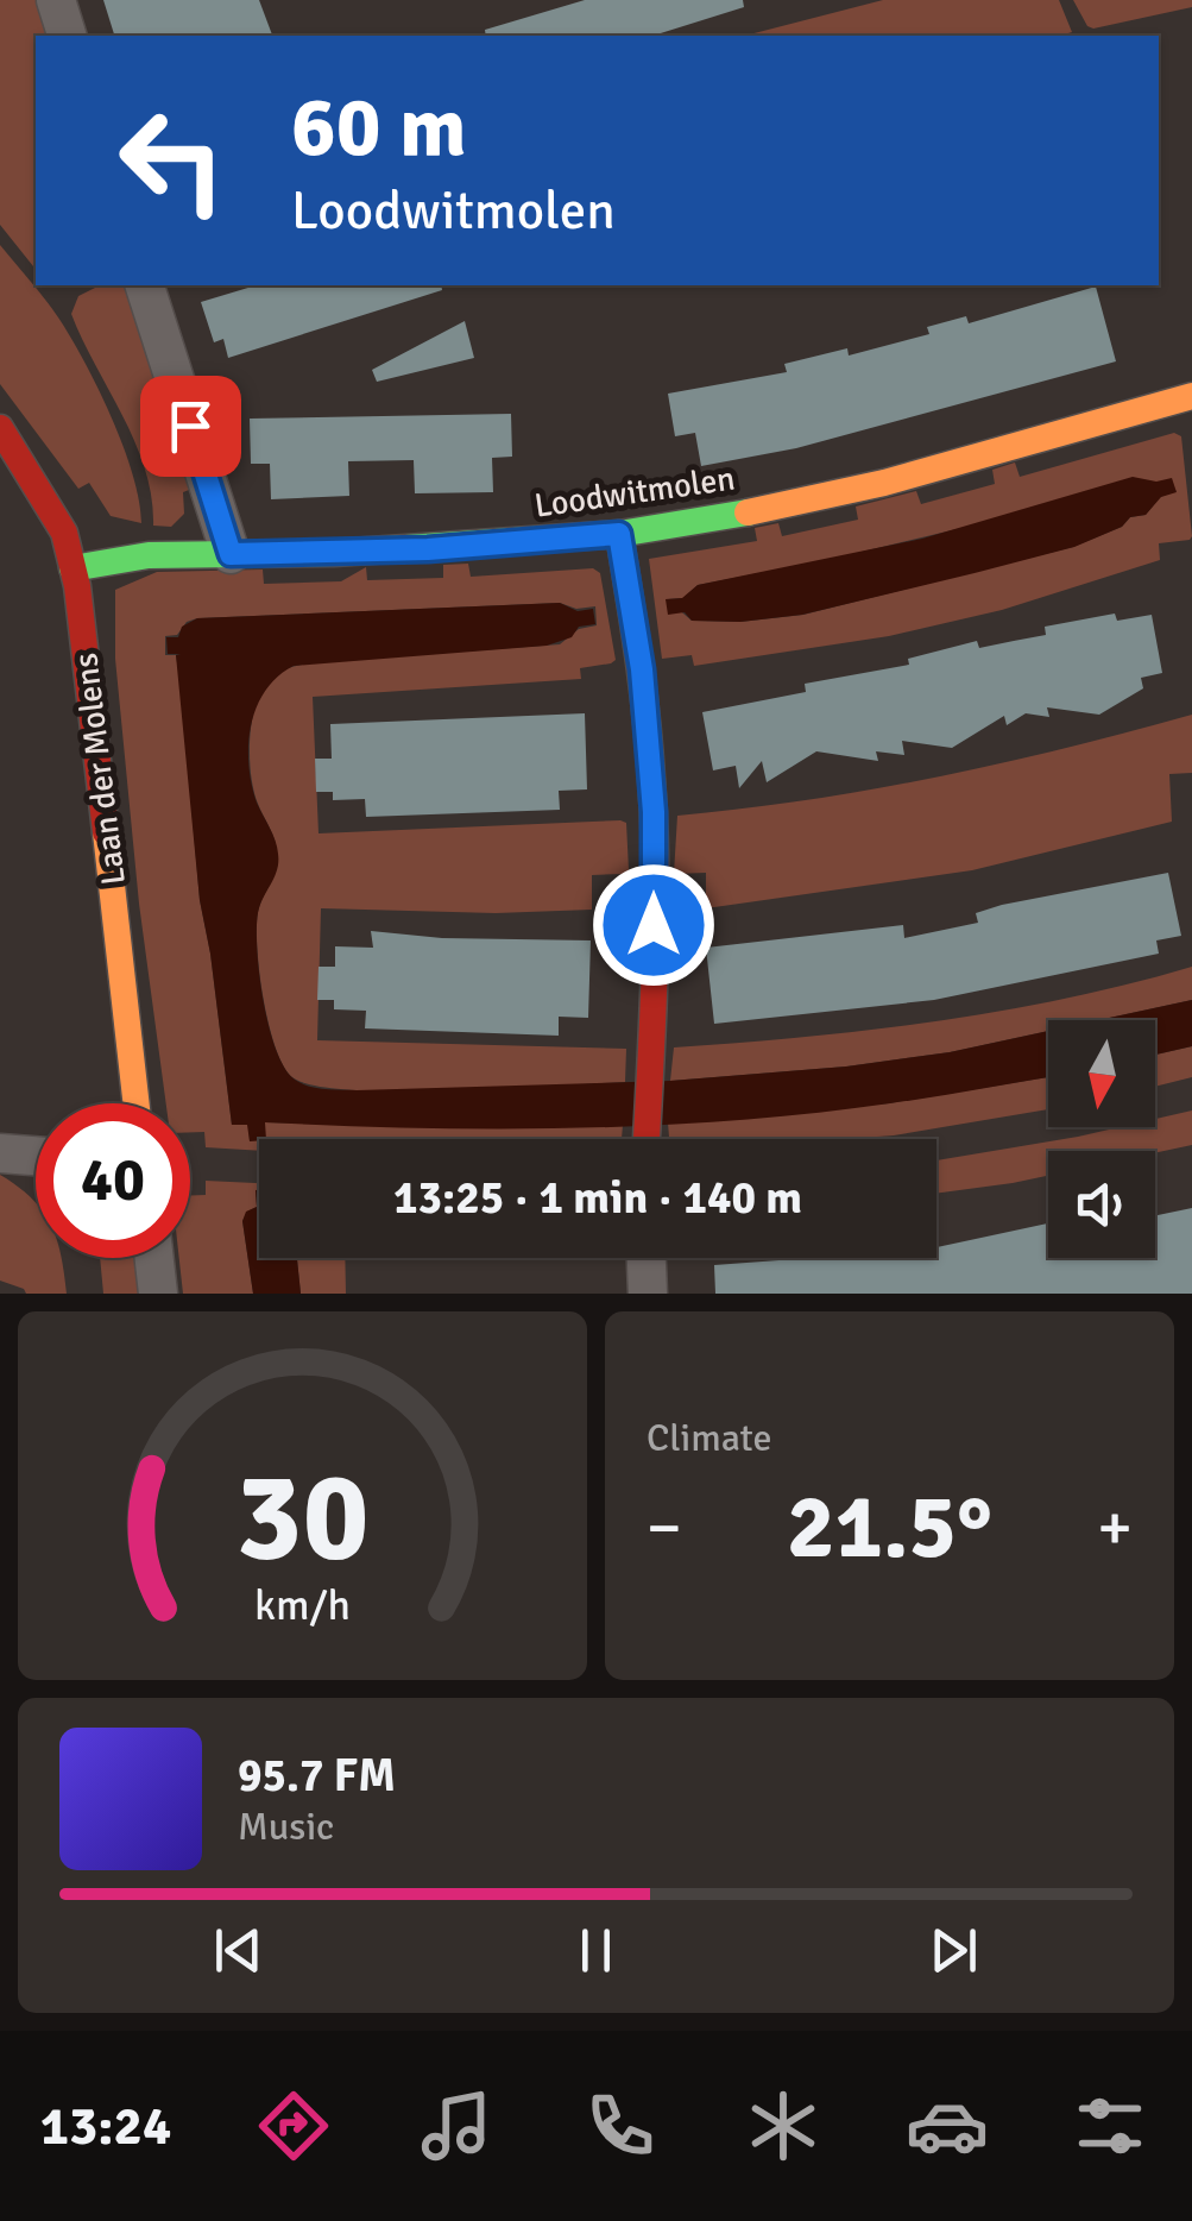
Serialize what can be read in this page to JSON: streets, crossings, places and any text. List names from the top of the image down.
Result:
{
  "streets": {
    "street": ["Loodwitmolen", "Laan der Molens"]
  },
  "crossings": [
    ["Loodwitmolen", "Laan der Molens"]
  ],
  "north": "bottom",
  "page": {
    "turn": ["60 m", "Loodwitmolen"],
    "limit": "40",
    "trip": "13:25 · 1 min · 140 m",
    "tile": "Climate",
    "heat": ["−", "21.5°", "+"],
    "song": ["95.7 FM", "Music"],
    "tabs": "13:24",
    "gauge": ["30", "km/h"]
  }
}
